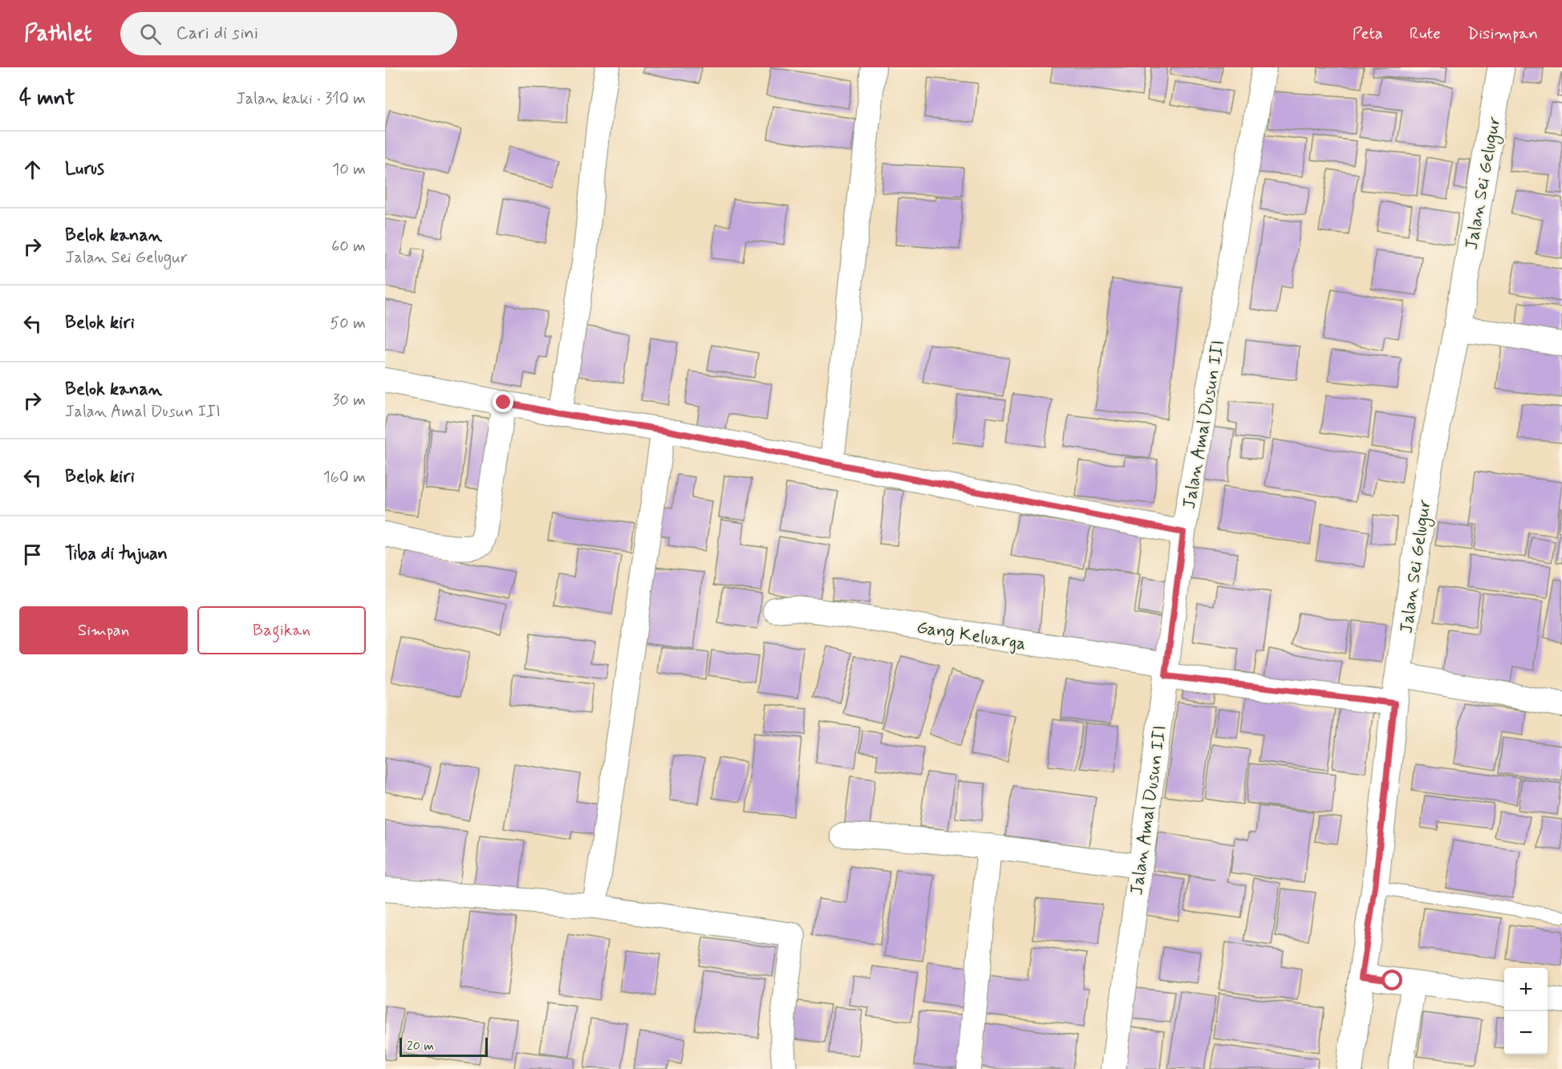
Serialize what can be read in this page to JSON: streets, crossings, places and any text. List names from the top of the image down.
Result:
{
  "streets": {
    "main road": ["Jalan Sei Gelugur"],
    "street": ["Jalan Amal Dusun III", "Gang Keluarga"]
  },
  "crossings": [
    ["Jalan Sei Gelugur", "Gang Keluarga"],
    ["Jalan Amal Dusun III", "Gang Keluarga"]
  ],
  "scale_bar": "20 m",
  "page": {
    "header": "Pathlet",
    "search": "Cari di sini",
    "nav": ["Peta", "Rute", "Disimpan"],
    "heading": ["4 mnt", "Jalan kaki · 310 m"],
    "list": [
      ["Lurus", "10 m"],
      ["Belok kanan", "Jalan Sei Gelugur", "60 m"],
      ["Belok kiri", "50 m"],
      ["Belok kanan", "Jalan Amal Dusun III", "30 m"],
      ["Belok kiri", "160 m"],
      "Tiba di tujuan"
    ],
    "buttons": ["Simpan", "Bagikan"],
    "map_buttons": ["+", "−"],
    "scale": "20 m"
  }
}
